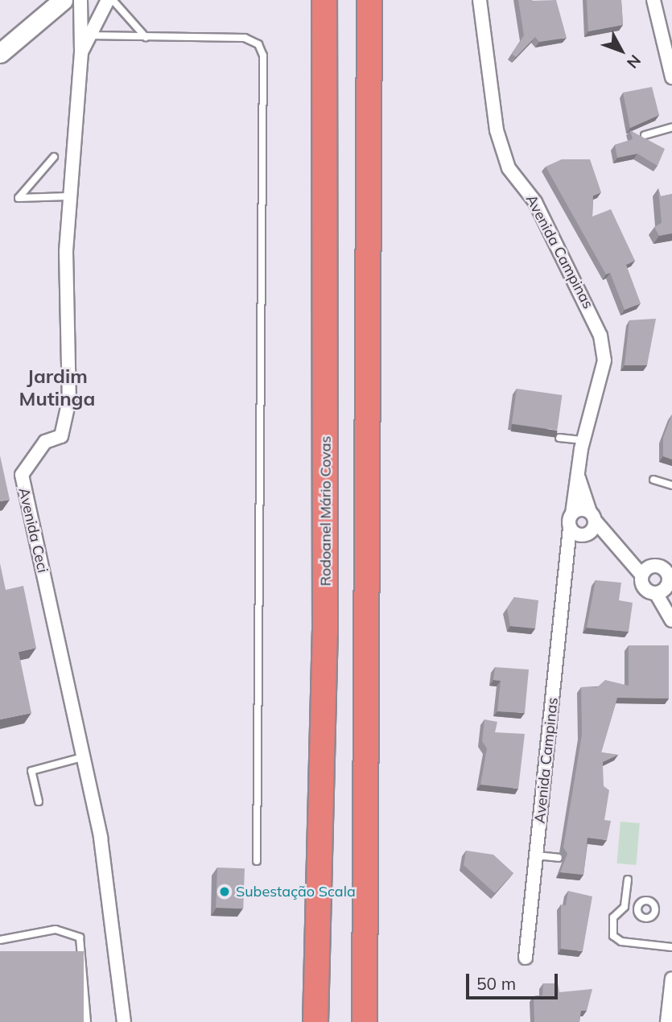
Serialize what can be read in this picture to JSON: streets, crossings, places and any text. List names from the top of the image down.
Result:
{
  "streets": {
    "highway": ["Rodoanel Mário Covas"],
    "street": ["Avenida Campinas", "Avenida Ceci"]
  },
  "districts": ["Jardim Mutinga"],
  "places": ["Subestação Scala"],
  "scale_bar": "50 m",
  "north": "bottom right"
}
